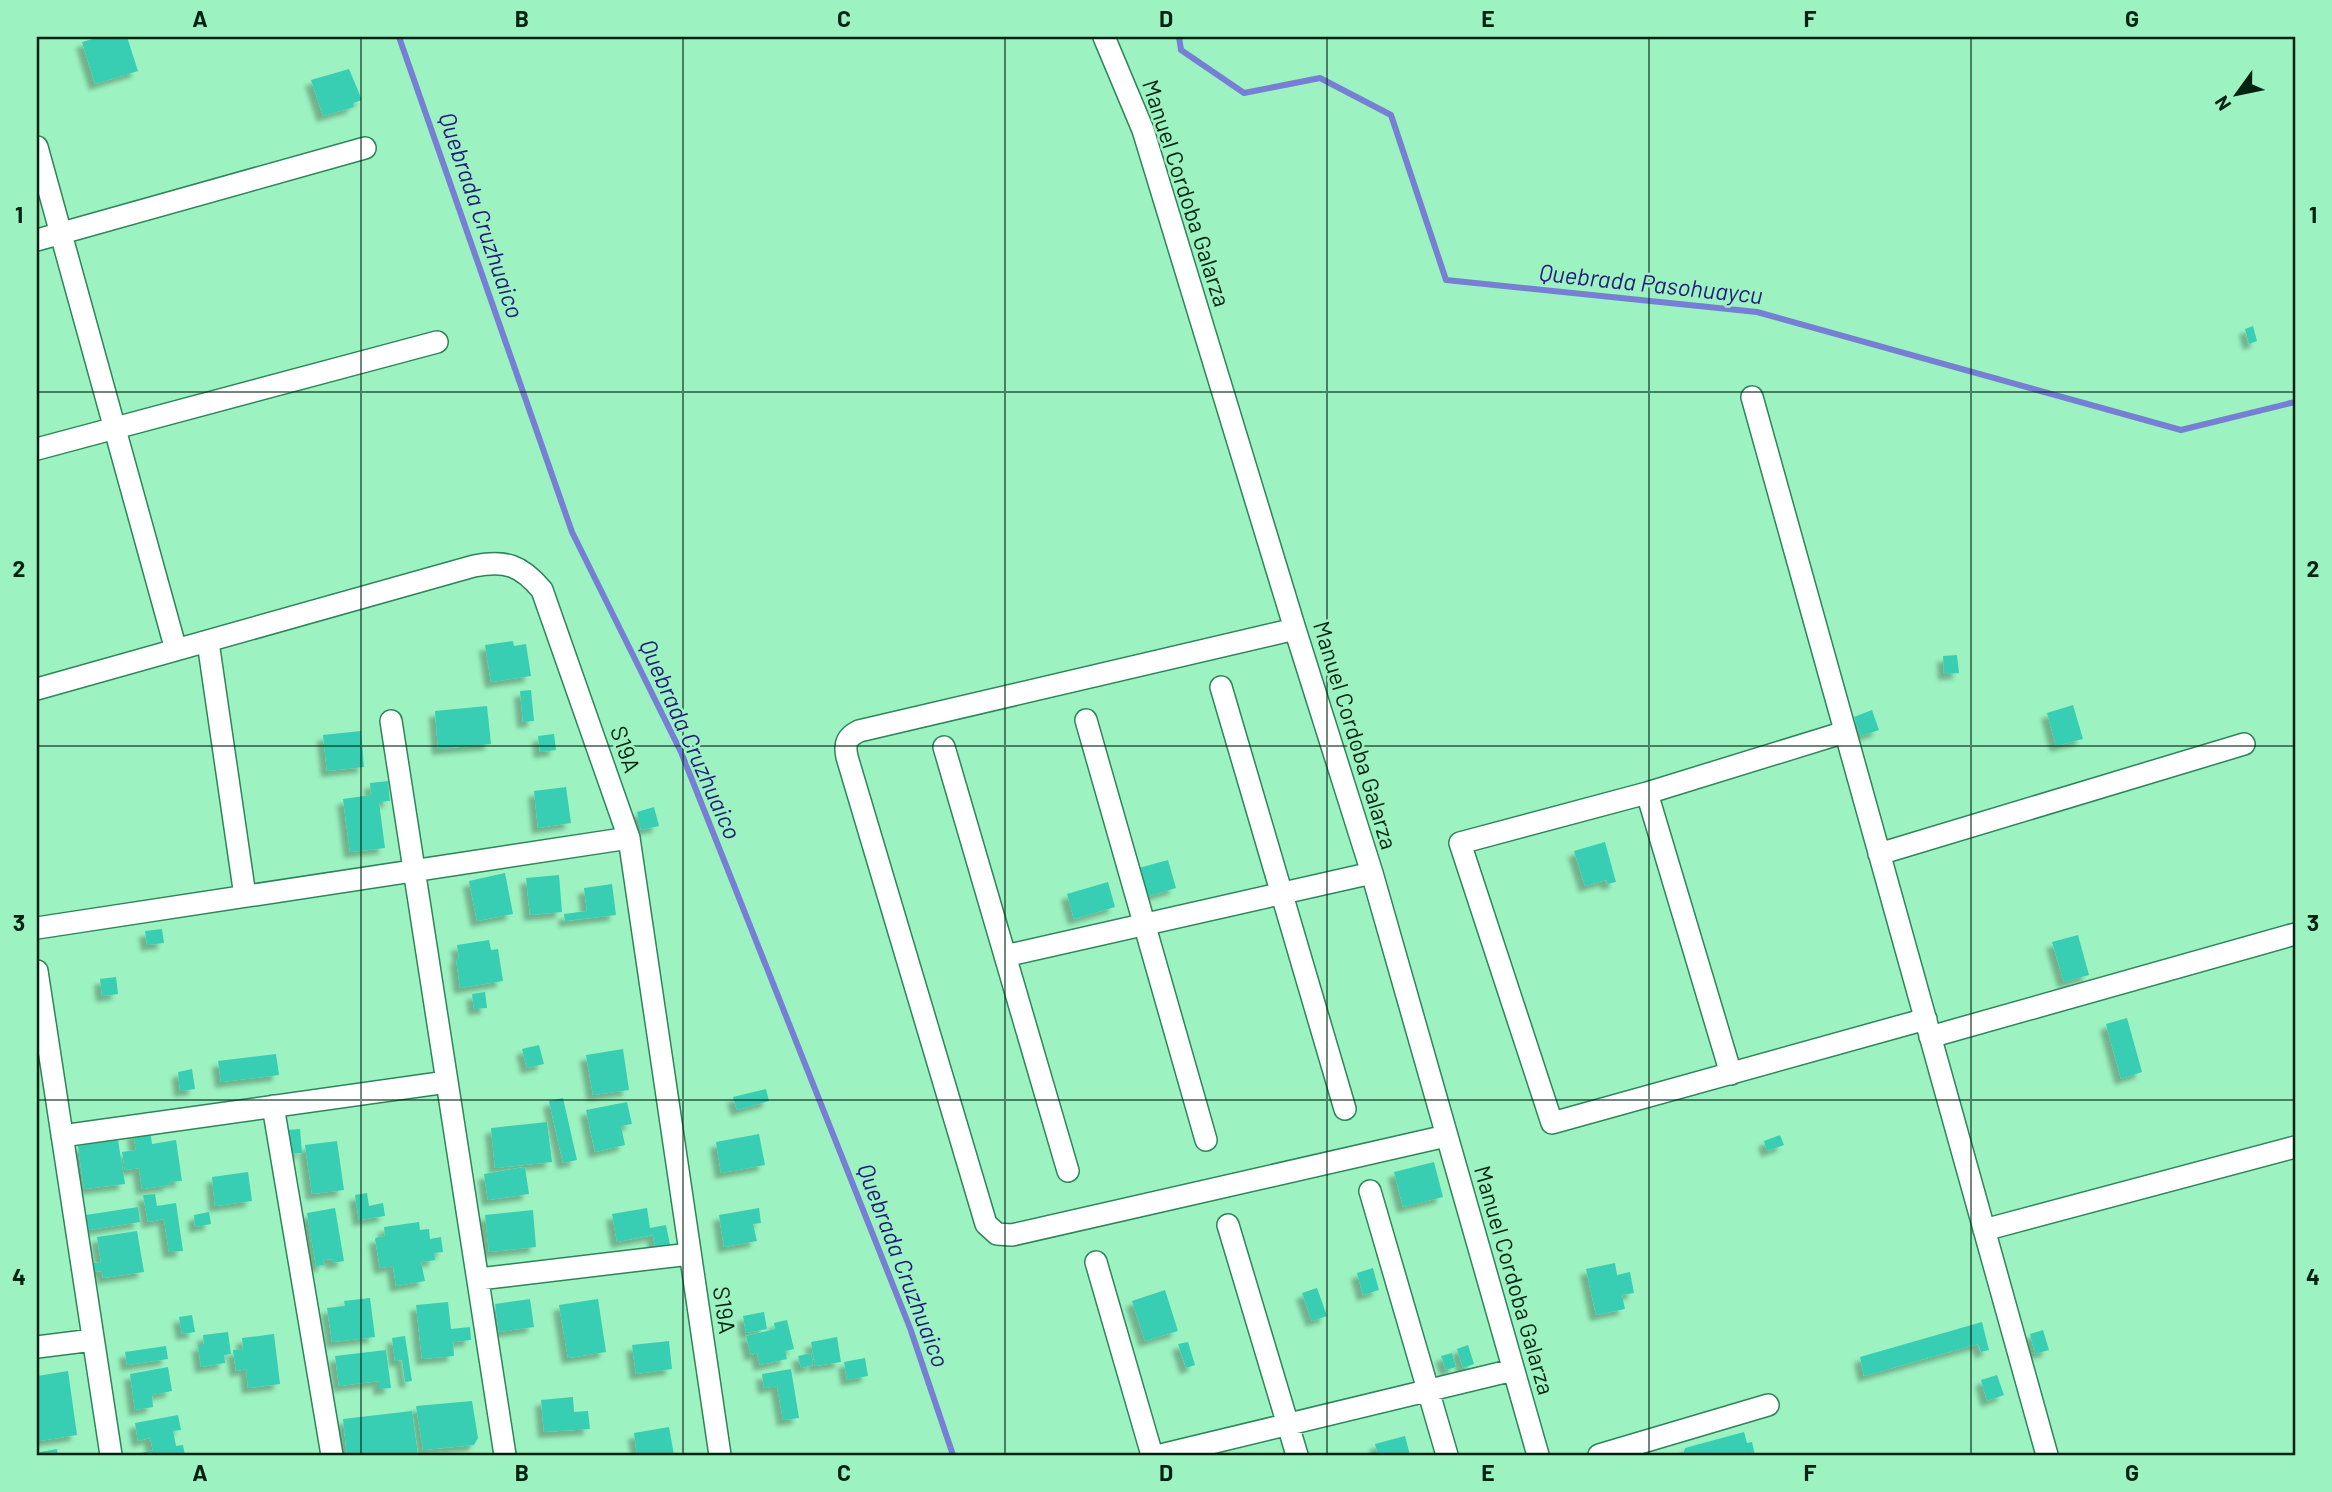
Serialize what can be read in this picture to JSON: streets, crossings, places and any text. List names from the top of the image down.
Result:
{
  "streets": {
    "street": ["Manuel Cordoba Galarza", "S19A"]
  },
  "water": ["Quebrada Cruzhuaico", "Quebrada Pasohuaycu"],
  "north": "bottom left",
  "grid": {
    "columns": [
      "A",
      "B",
      "C",
      "D",
      "E",
      "F",
      "G"
    ],
    "rows": [
      "1",
      "2",
      "3",
      "4"
    ]
  }
}
